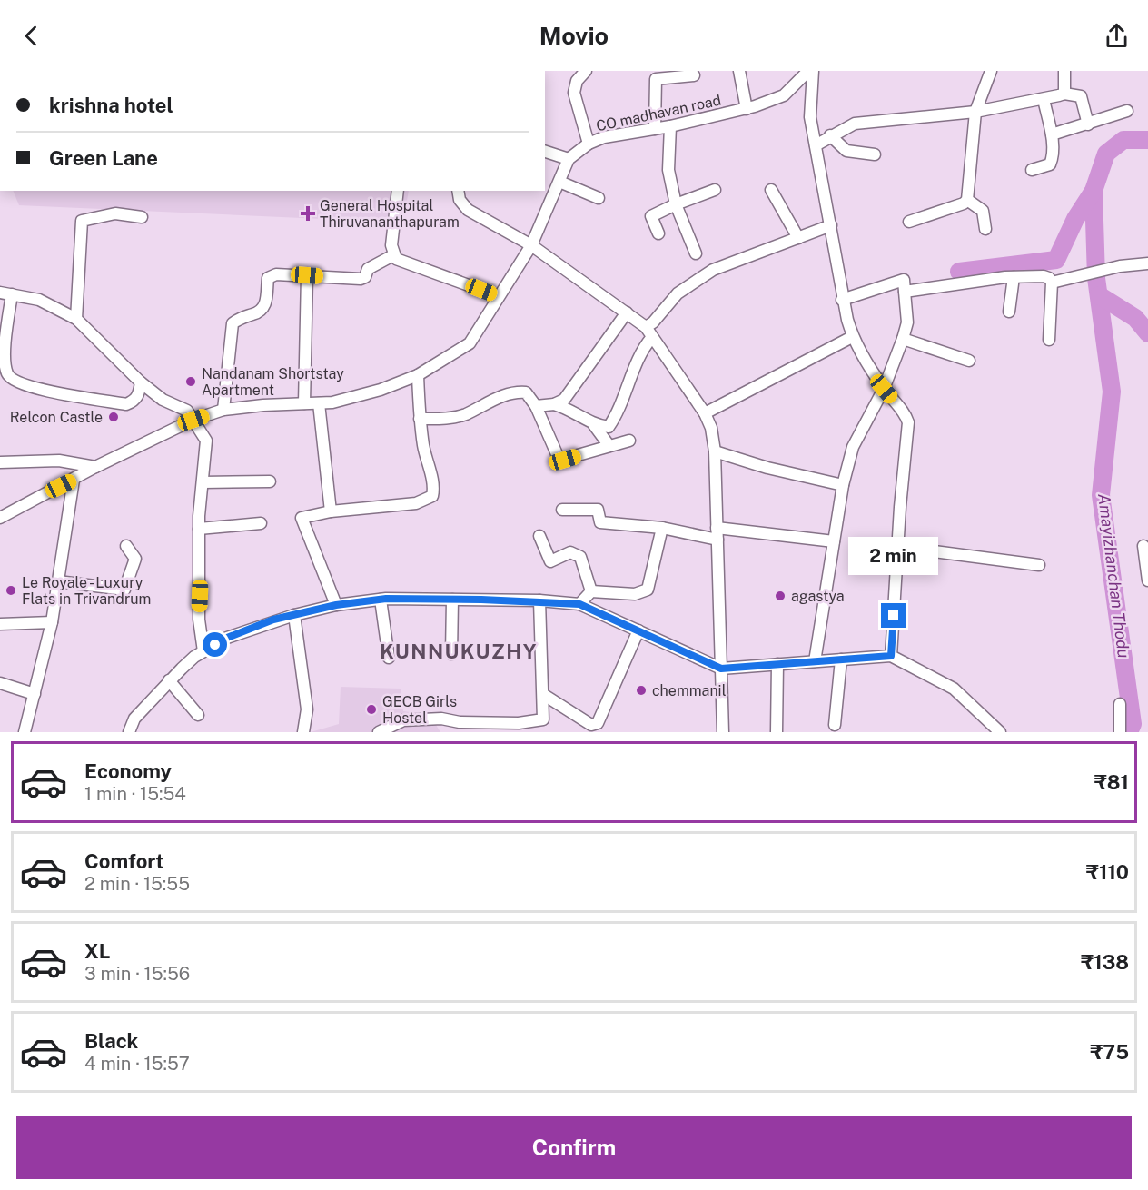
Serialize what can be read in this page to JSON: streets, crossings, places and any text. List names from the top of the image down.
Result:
{
  "streets": {
    "street": ["CO madhavan road"]
  },
  "districts": ["KUNNUKUZHY"],
  "water": ["Amayizhanchan Thodu"],
  "places": {
    "health": ["General Hospital Thiruvananthapuram"],
    "other": [
      "Nandanam Shortstay Apartment",
      "Relcon Castle",
      "Le Royale - Luxury Flats in Trivandrum",
      "agastya",
      "chemmanil",
      "GECB Girls Hostel"
    ]
  },
  "page": {
    "header": "Movio",
    "banner": ["krishna hotel", "Green Lane"],
    "bubble": "2 min",
    "list": [
      {
        "name": "Economy",
        "note": "1 min · 15:54",
        "value": "₹81"
      },
      {
        "name": "Comfort",
        "note": "2 min · 15:55",
        "value": "₹110"
      },
      {
        "name": "XL",
        "note": "3 min · 15:56",
        "value": "₹138"
      },
      {
        "name": "Black",
        "note": "4 min · 15:57",
        "value": "₹75"
      }
    ],
    "buttons": "Confirm"
  }
}
